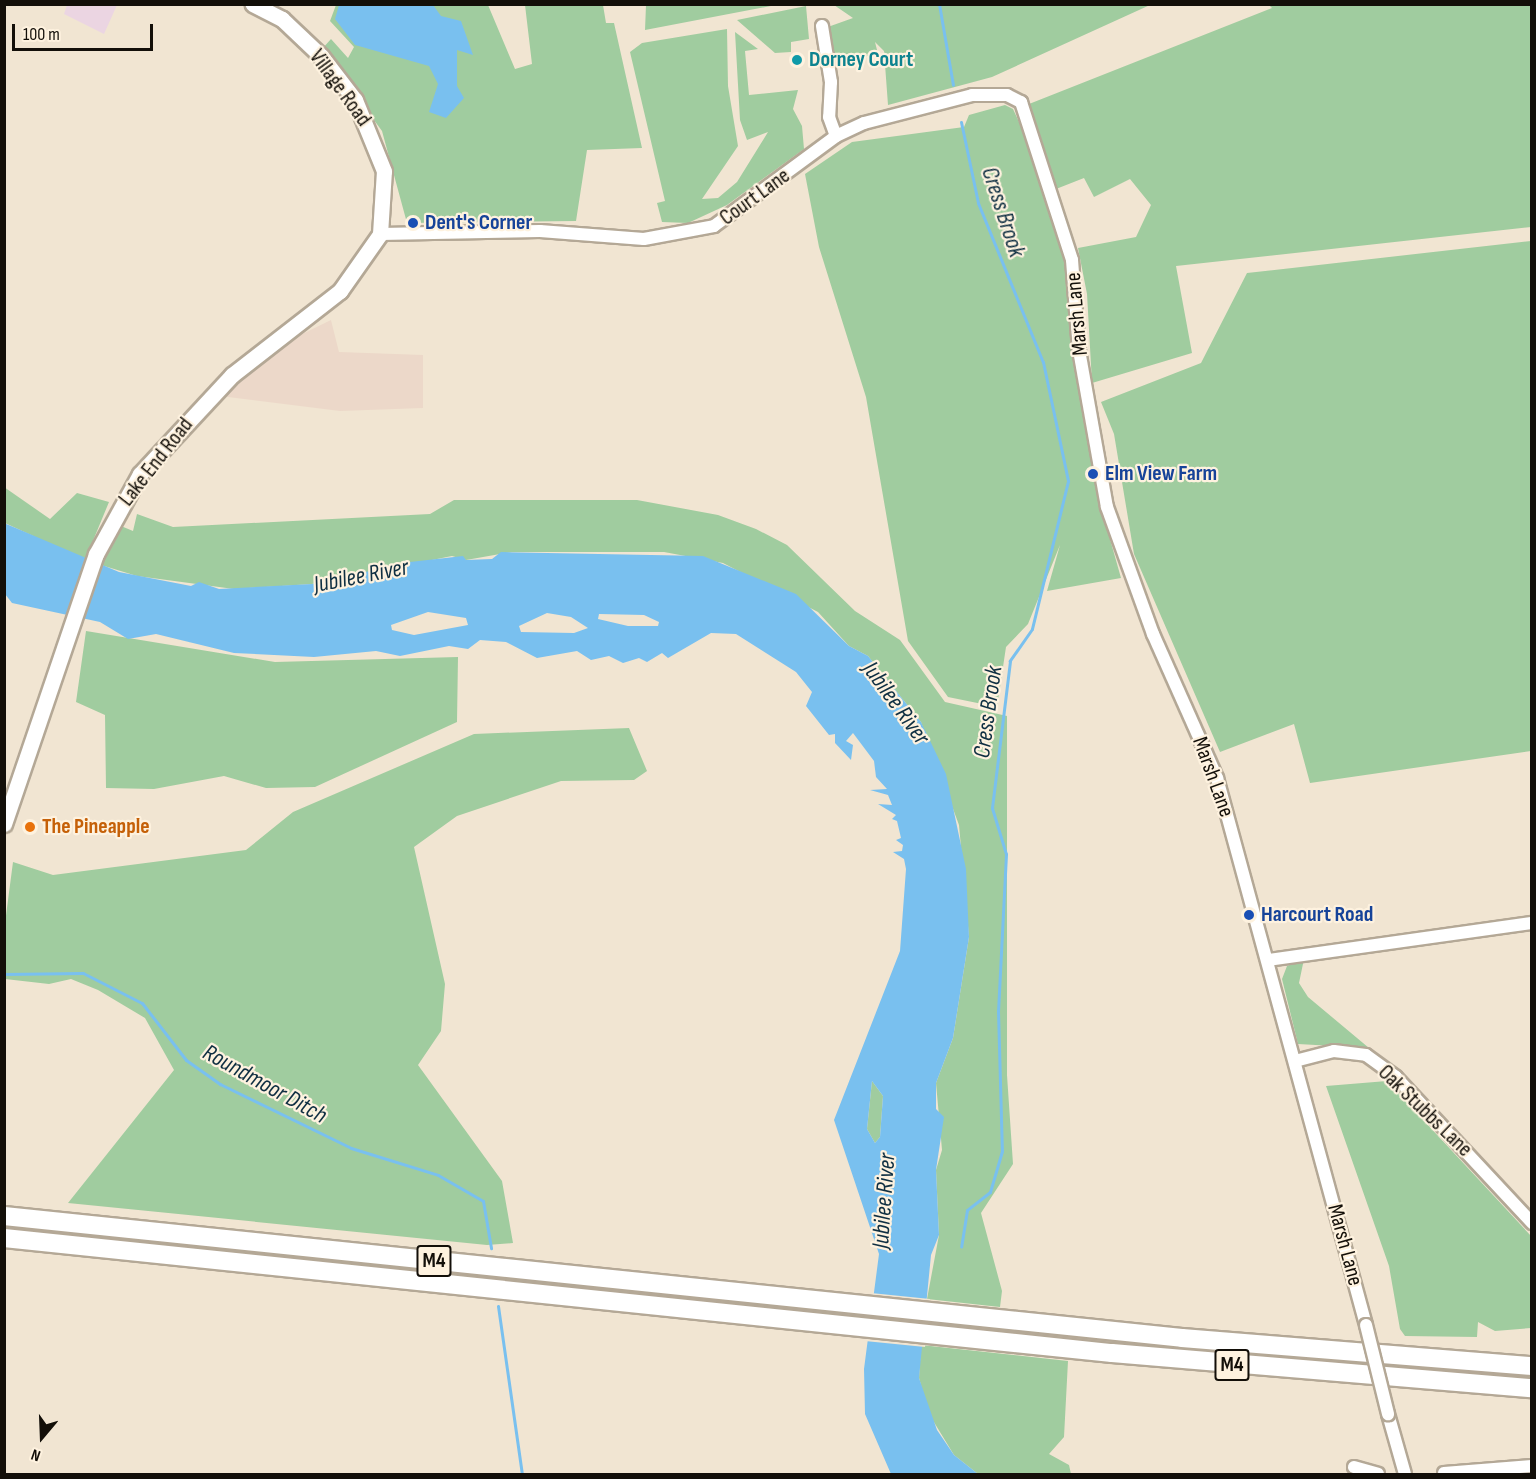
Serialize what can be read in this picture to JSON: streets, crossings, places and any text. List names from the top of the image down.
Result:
{
  "streets": {
    "highway": ["M4"],
    "main road": ["Village Road", "Lake End Road"],
    "street": ["Court Lane", "Marsh Lane", "Oak Stubbs Lane"]
  },
  "crossings": [
    ["Village Road", "Court Lane"],
    ["Village Road", "Lake End Road"],
    ["Court Lane", "Marsh Lane"],
    ["Court Lane", "Lake End Road"],
    ["Marsh Lane", "Oak Stubbs Lane"]
  ],
  "water": ["Cress Brook", "Jubilee River", "Roundmoor Ditch"],
  "places": [
    "Dorney Court",
    "Dent's Corner",
    "Elm View Farm",
    "The Pineapple",
    "Harcourt Road"
  ],
  "scale_bar": "100 m",
  "north": "bottom"
}
